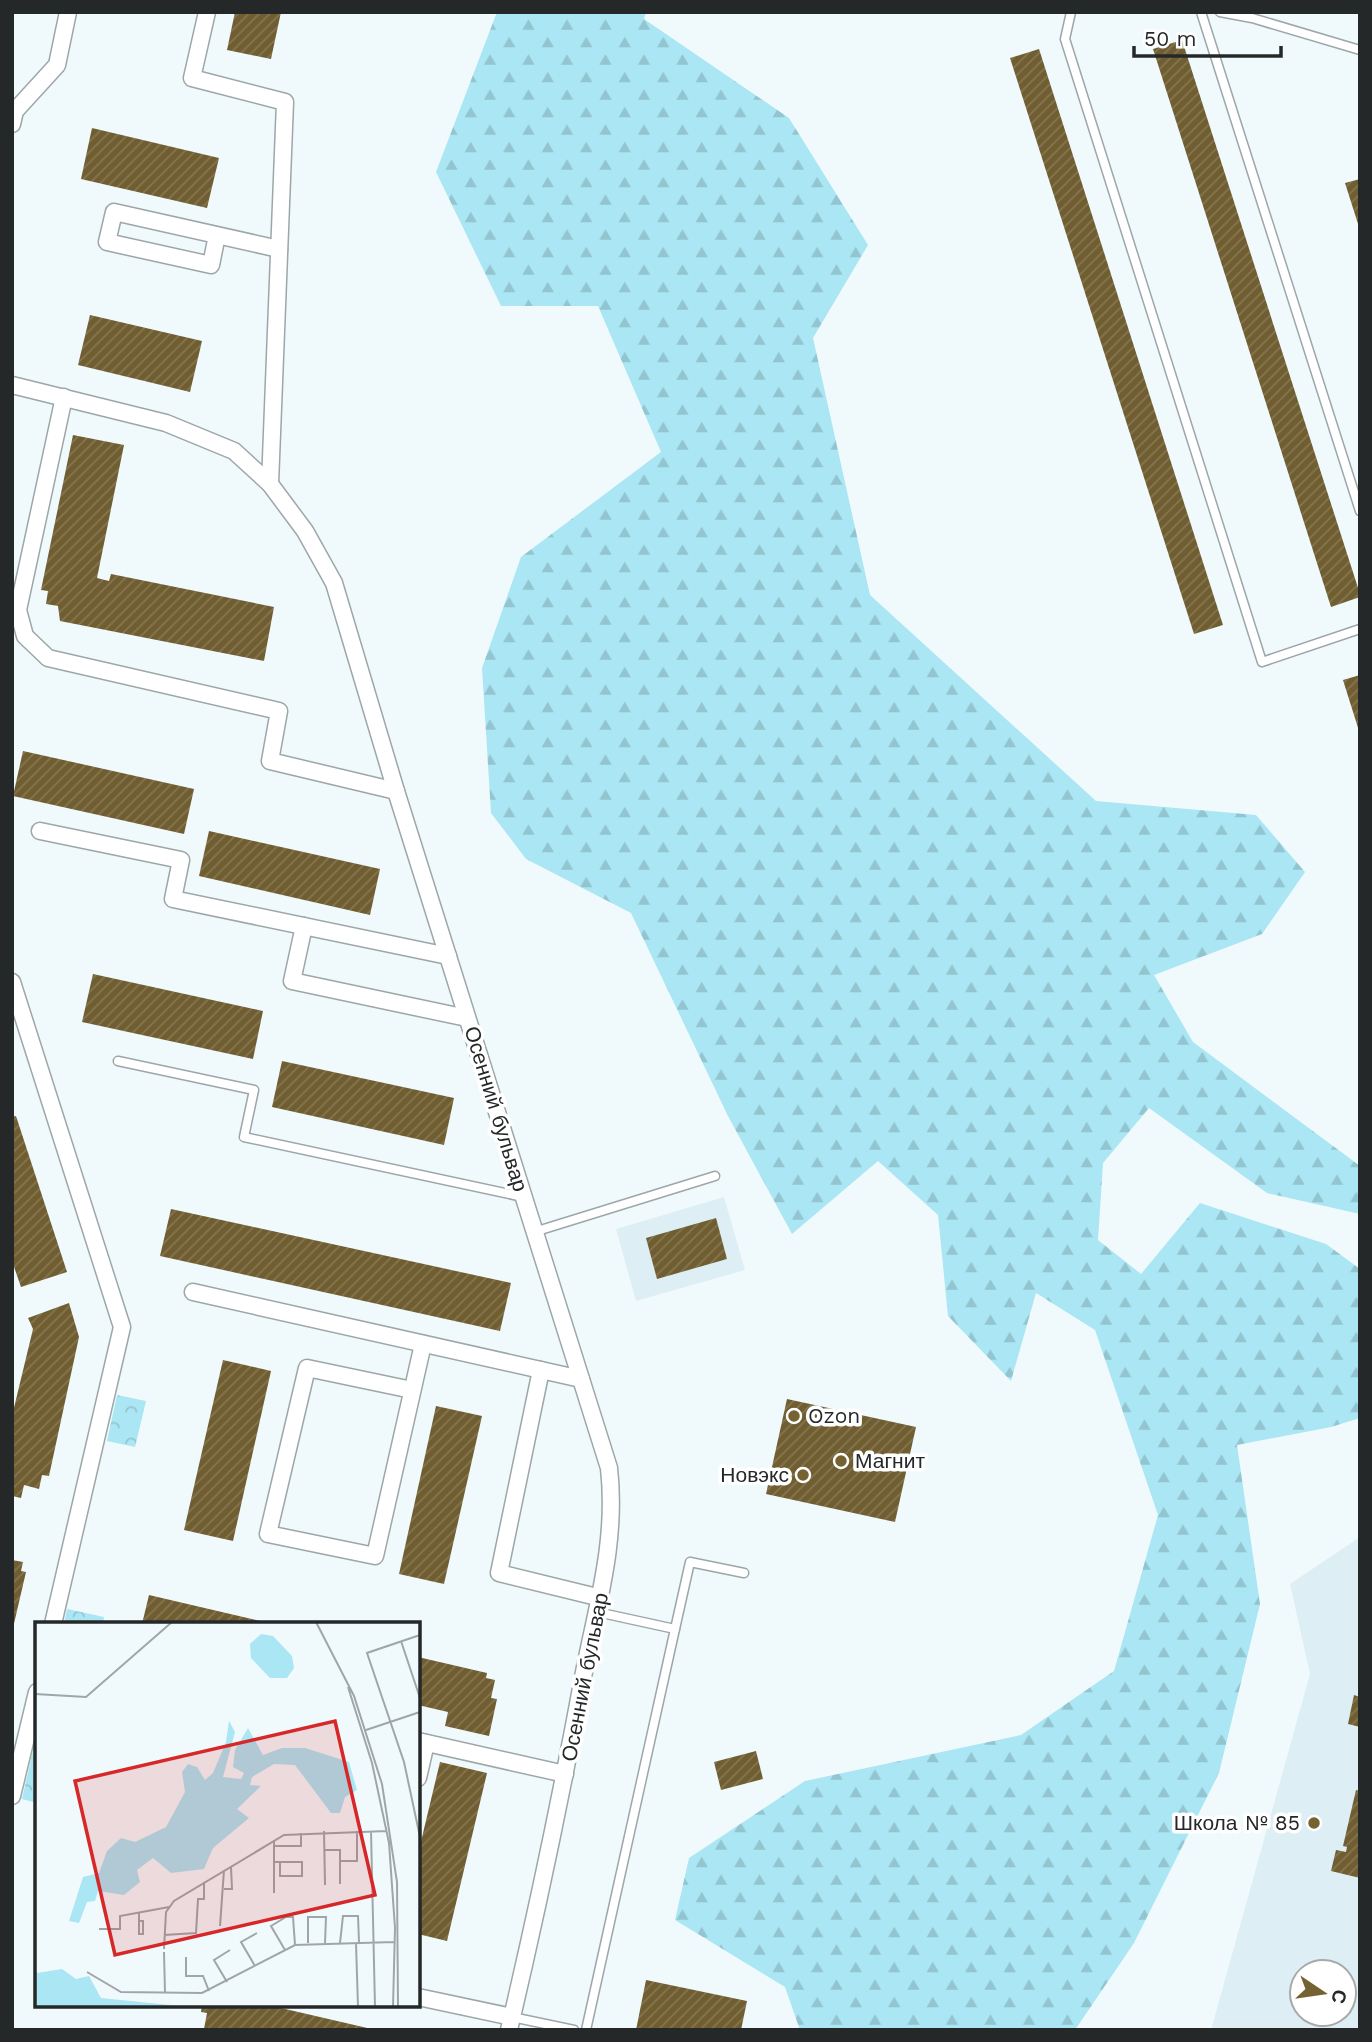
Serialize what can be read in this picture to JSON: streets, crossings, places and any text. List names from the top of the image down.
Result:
{
  "streets": {
    "street": ["Осенний бульвар"]
  },
  "places": [
    "Ozon",
    "Магнит",
    "Новэкс",
    "Школа № 85"
  ],
  "scale_bar": "50 m",
  "north": "right"
}
